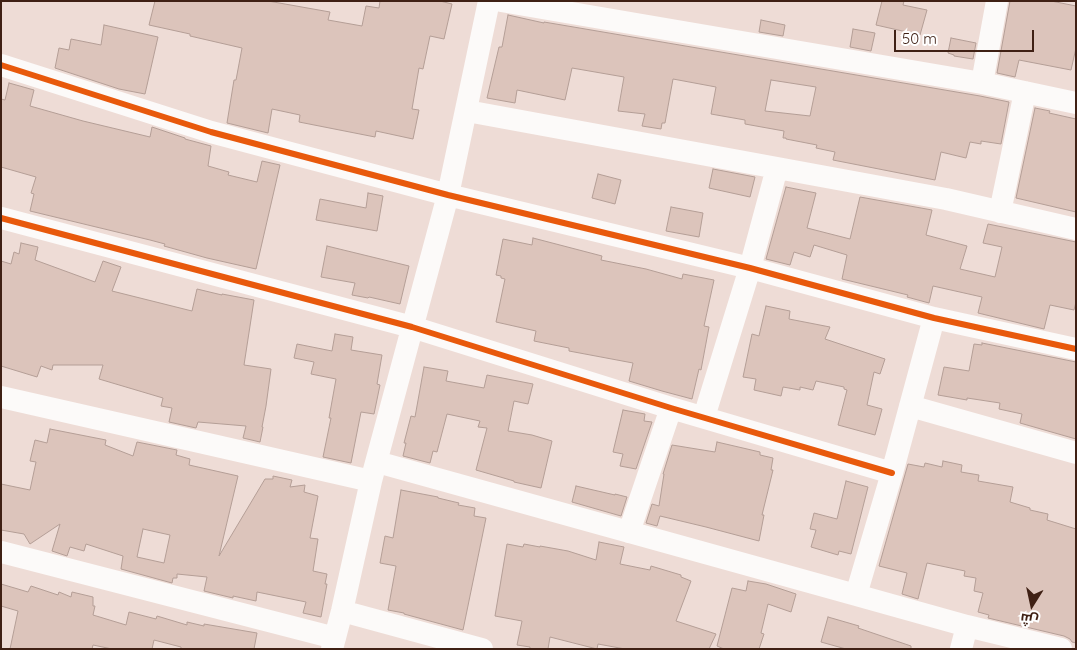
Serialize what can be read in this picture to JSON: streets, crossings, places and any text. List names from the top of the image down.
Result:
{
  "scale_bar": "50 m",
  "north": "bottom"
}
